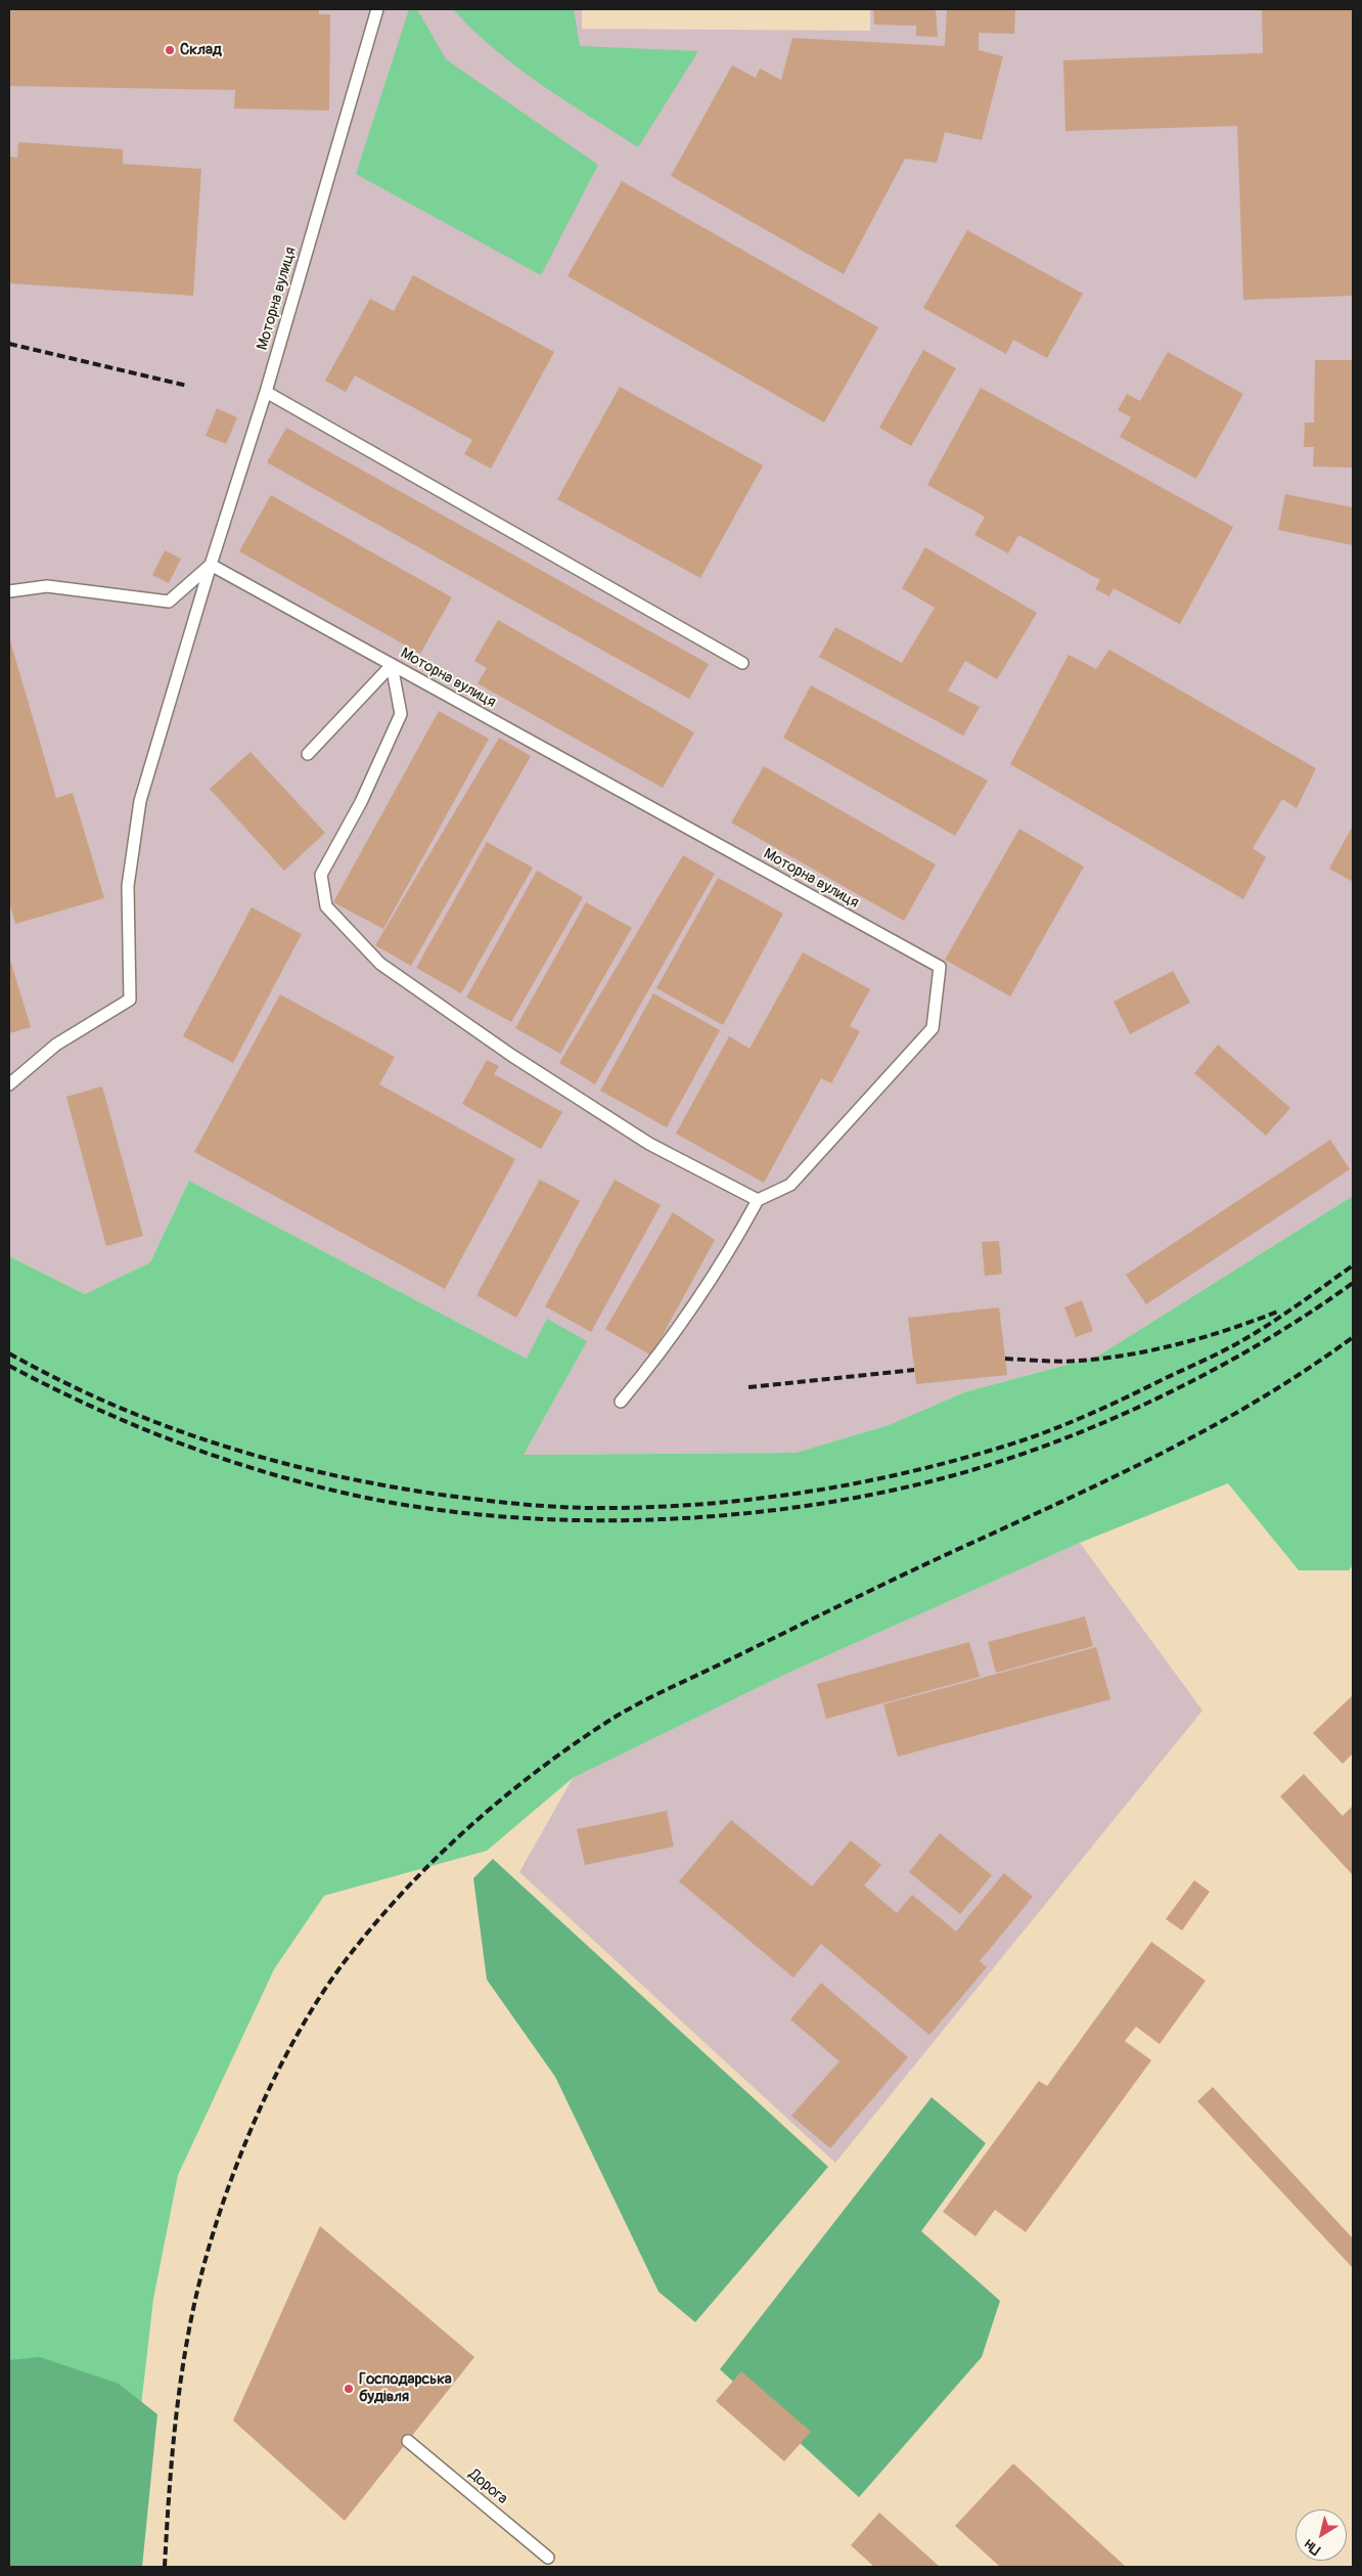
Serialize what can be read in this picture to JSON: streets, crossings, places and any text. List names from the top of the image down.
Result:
{
  "streets": {
    "lane": ["Моторна вулиця", "Дорога"]
  },
  "places": ["Склад", "Господарська будівля"],
  "north": "bottom left"
}
